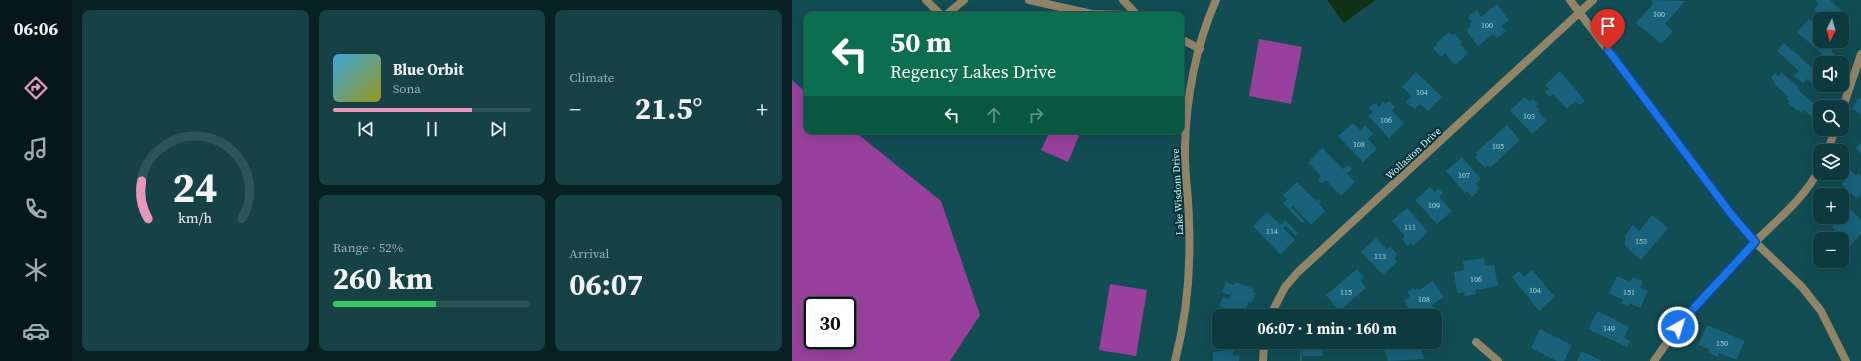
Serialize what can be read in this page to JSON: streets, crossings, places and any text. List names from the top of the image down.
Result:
{
  "streets": {
    "street": ["Wollaston Drive", "Lake Wisdom Drive"]
  },
  "house_numbers": [
    "100",
    "100",
    "104",
    "103",
    "106",
    "108",
    "105",
    "107",
    "109",
    "111",
    "114",
    "153",
    "113",
    "106",
    "104",
    "115",
    "151",
    "108",
    "149",
    "150"
  ],
  "north": "bottom",
  "page": {
    "tabs": "06:06",
    "tile": [
      "Climate",
      ["Range · 52%", "260 km"],
      ["Arrival", "06:07"]
    ],
    "map_buttons": ["+", "−"],
    "turn": ["50 m", "Regency Lakes Drive"],
    "song": ["Blue Orbit", "Sona"],
    "heat": ["−", "21.5°", "+"],
    "limit": "30",
    "trip": "06:07 · 1 min · 160 m",
    "gauge": ["24", "km/h"]
  }
}
